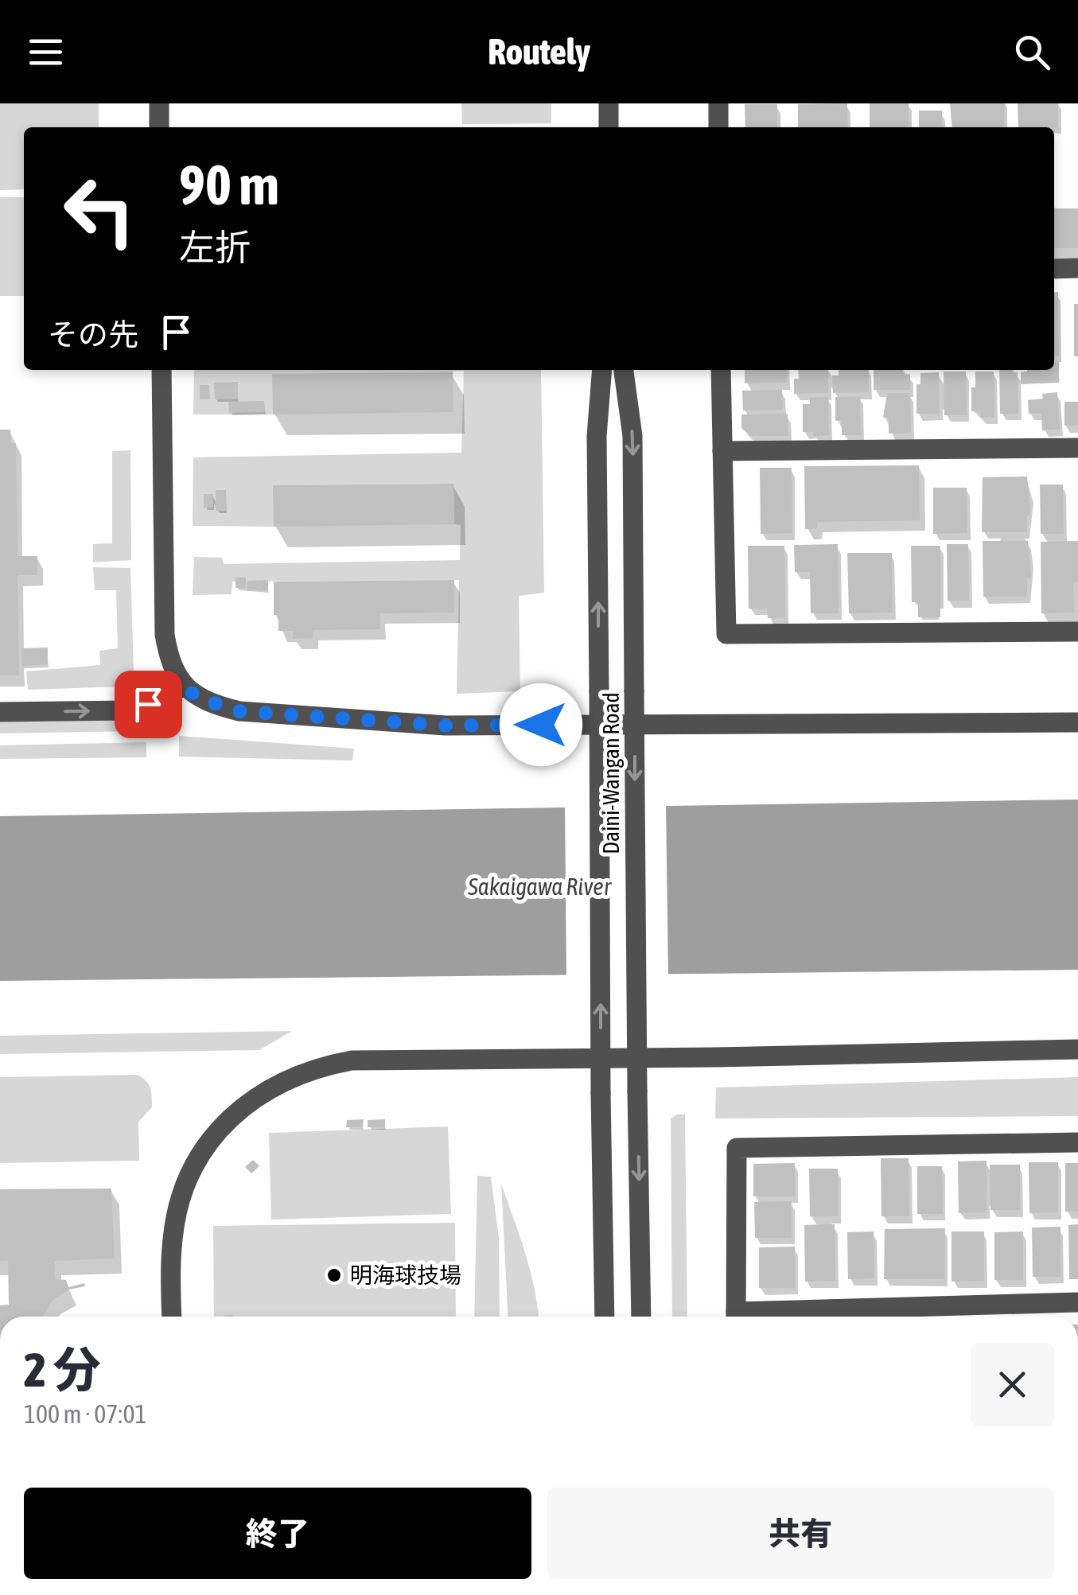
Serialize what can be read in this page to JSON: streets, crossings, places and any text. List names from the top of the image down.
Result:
{
  "streets": {
    "street": ["Daini-Wangan Road"]
  },
  "water": ["Sakaigawa River"],
  "places": ["明海球技場"],
  "page": {
    "header": "Routely",
    "turn": ["90 m", "左折"],
    "then": "その先",
    "heading": ["2 分", "100 m · 07:01"],
    "buttons": ["終了", "共有"]
  }
}
